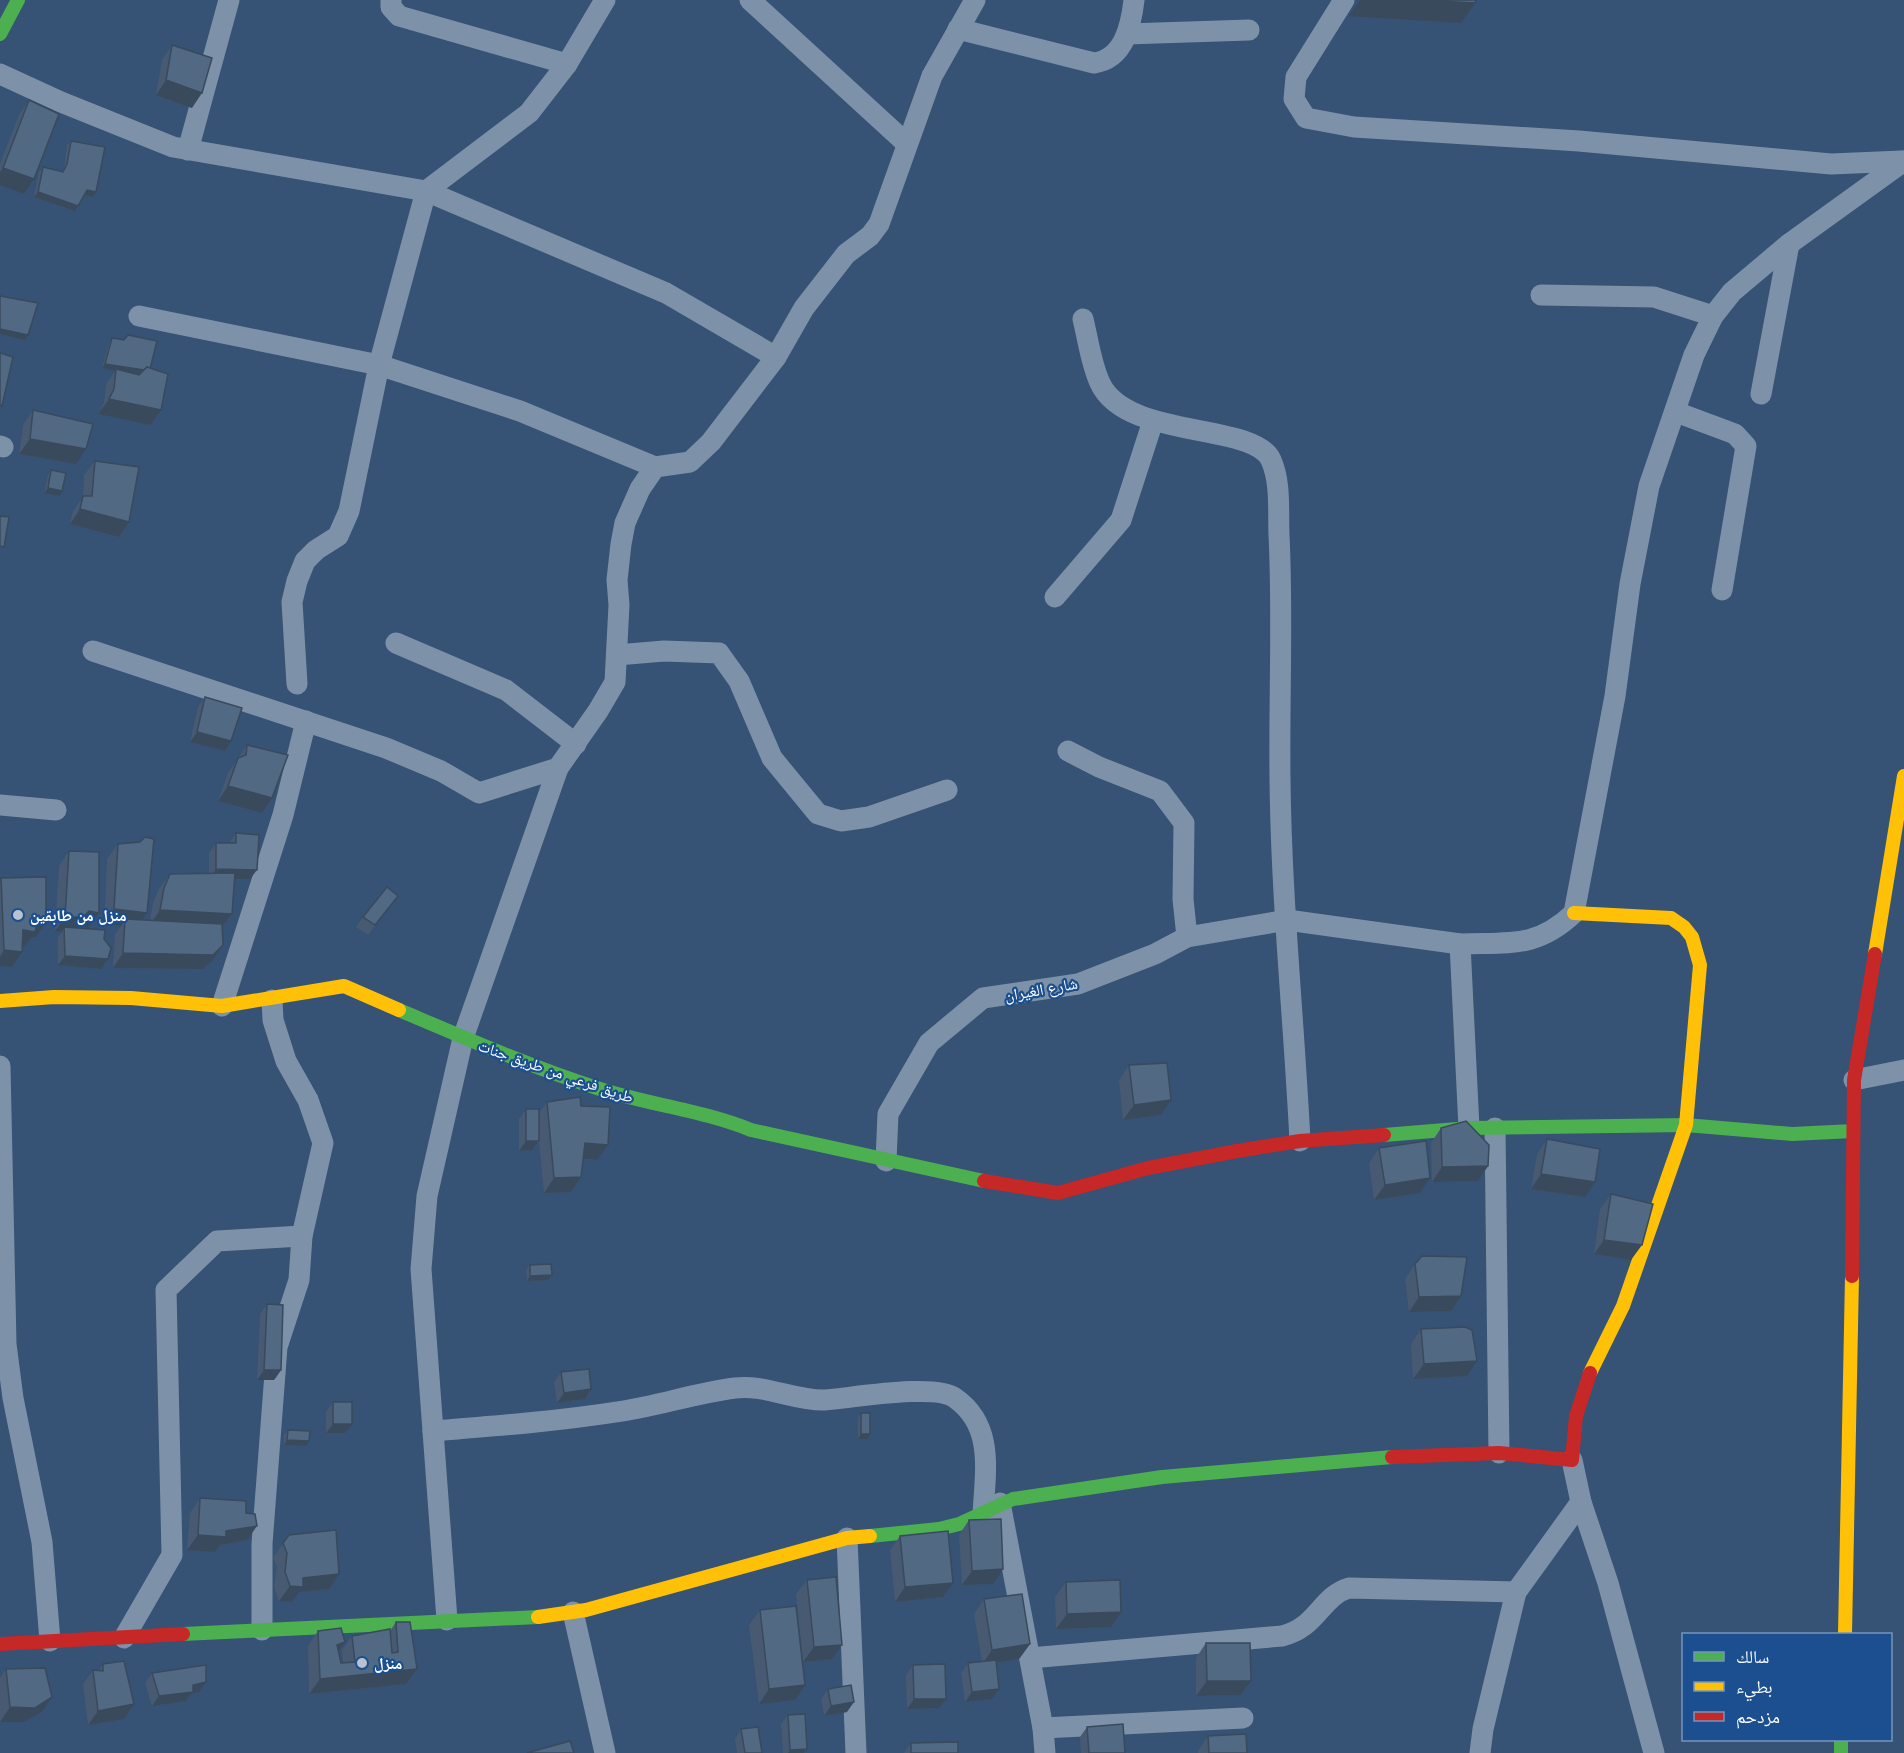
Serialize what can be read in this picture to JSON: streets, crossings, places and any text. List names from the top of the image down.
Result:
{
  "streets": {
    "street": ["شارع الغيران", "طريق فرعي من طريق جنات"]
  },
  "crossings": [
    ["شارع الغيران", "طريق فرعي من طريق جنات"]
  ],
  "places": ["منزل من طابقين", "منزل"],
  "legend": ["سالك", "بطيء", "مزدحم"]
}
